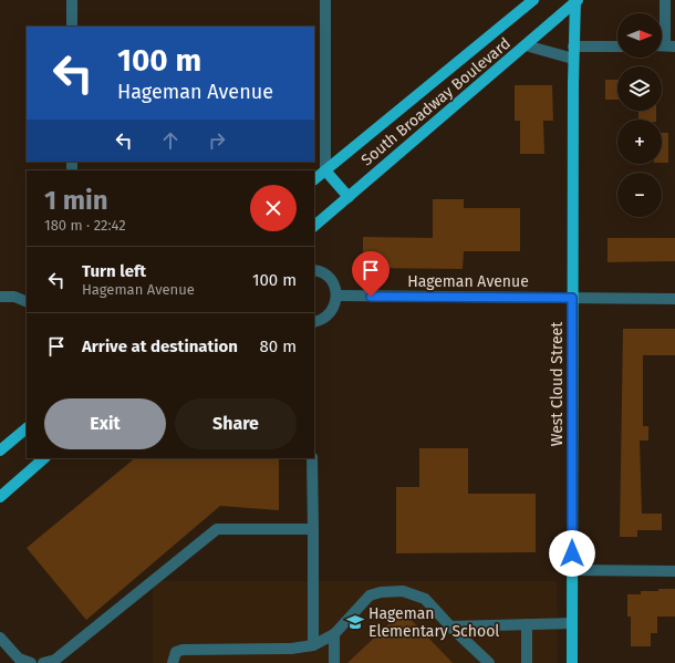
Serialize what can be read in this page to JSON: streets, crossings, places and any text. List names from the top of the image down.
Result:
{
  "streets": {
    "main road": ["South Broadway Boulevard", "West Cloud Street"],
    "street": ["Hageman Avenue"]
  },
  "crossings": [
    ["South Broadway Boulevard", "West Cloud Street"],
    ["Hageman Avenue", "West Cloud Street"]
  ],
  "places": {
    "school or university": ["Hageman Elementary School"]
  },
  "north": "right",
  "page": {
    "map_buttons": ["+", "−"],
    "turn": ["100 m", "Hageman Avenue"],
    "heading": ["1 min", "180 m · 22:42"],
    "list": [
      {
        "name": "Turn left",
        "note": "Hageman Avenue",
        "value": "100 m"
      },
      {
        "name": "Arrive at destination",
        "value": "80 m"
      }
    ],
    "buttons": ["Exit", "Share"]
  }
}
